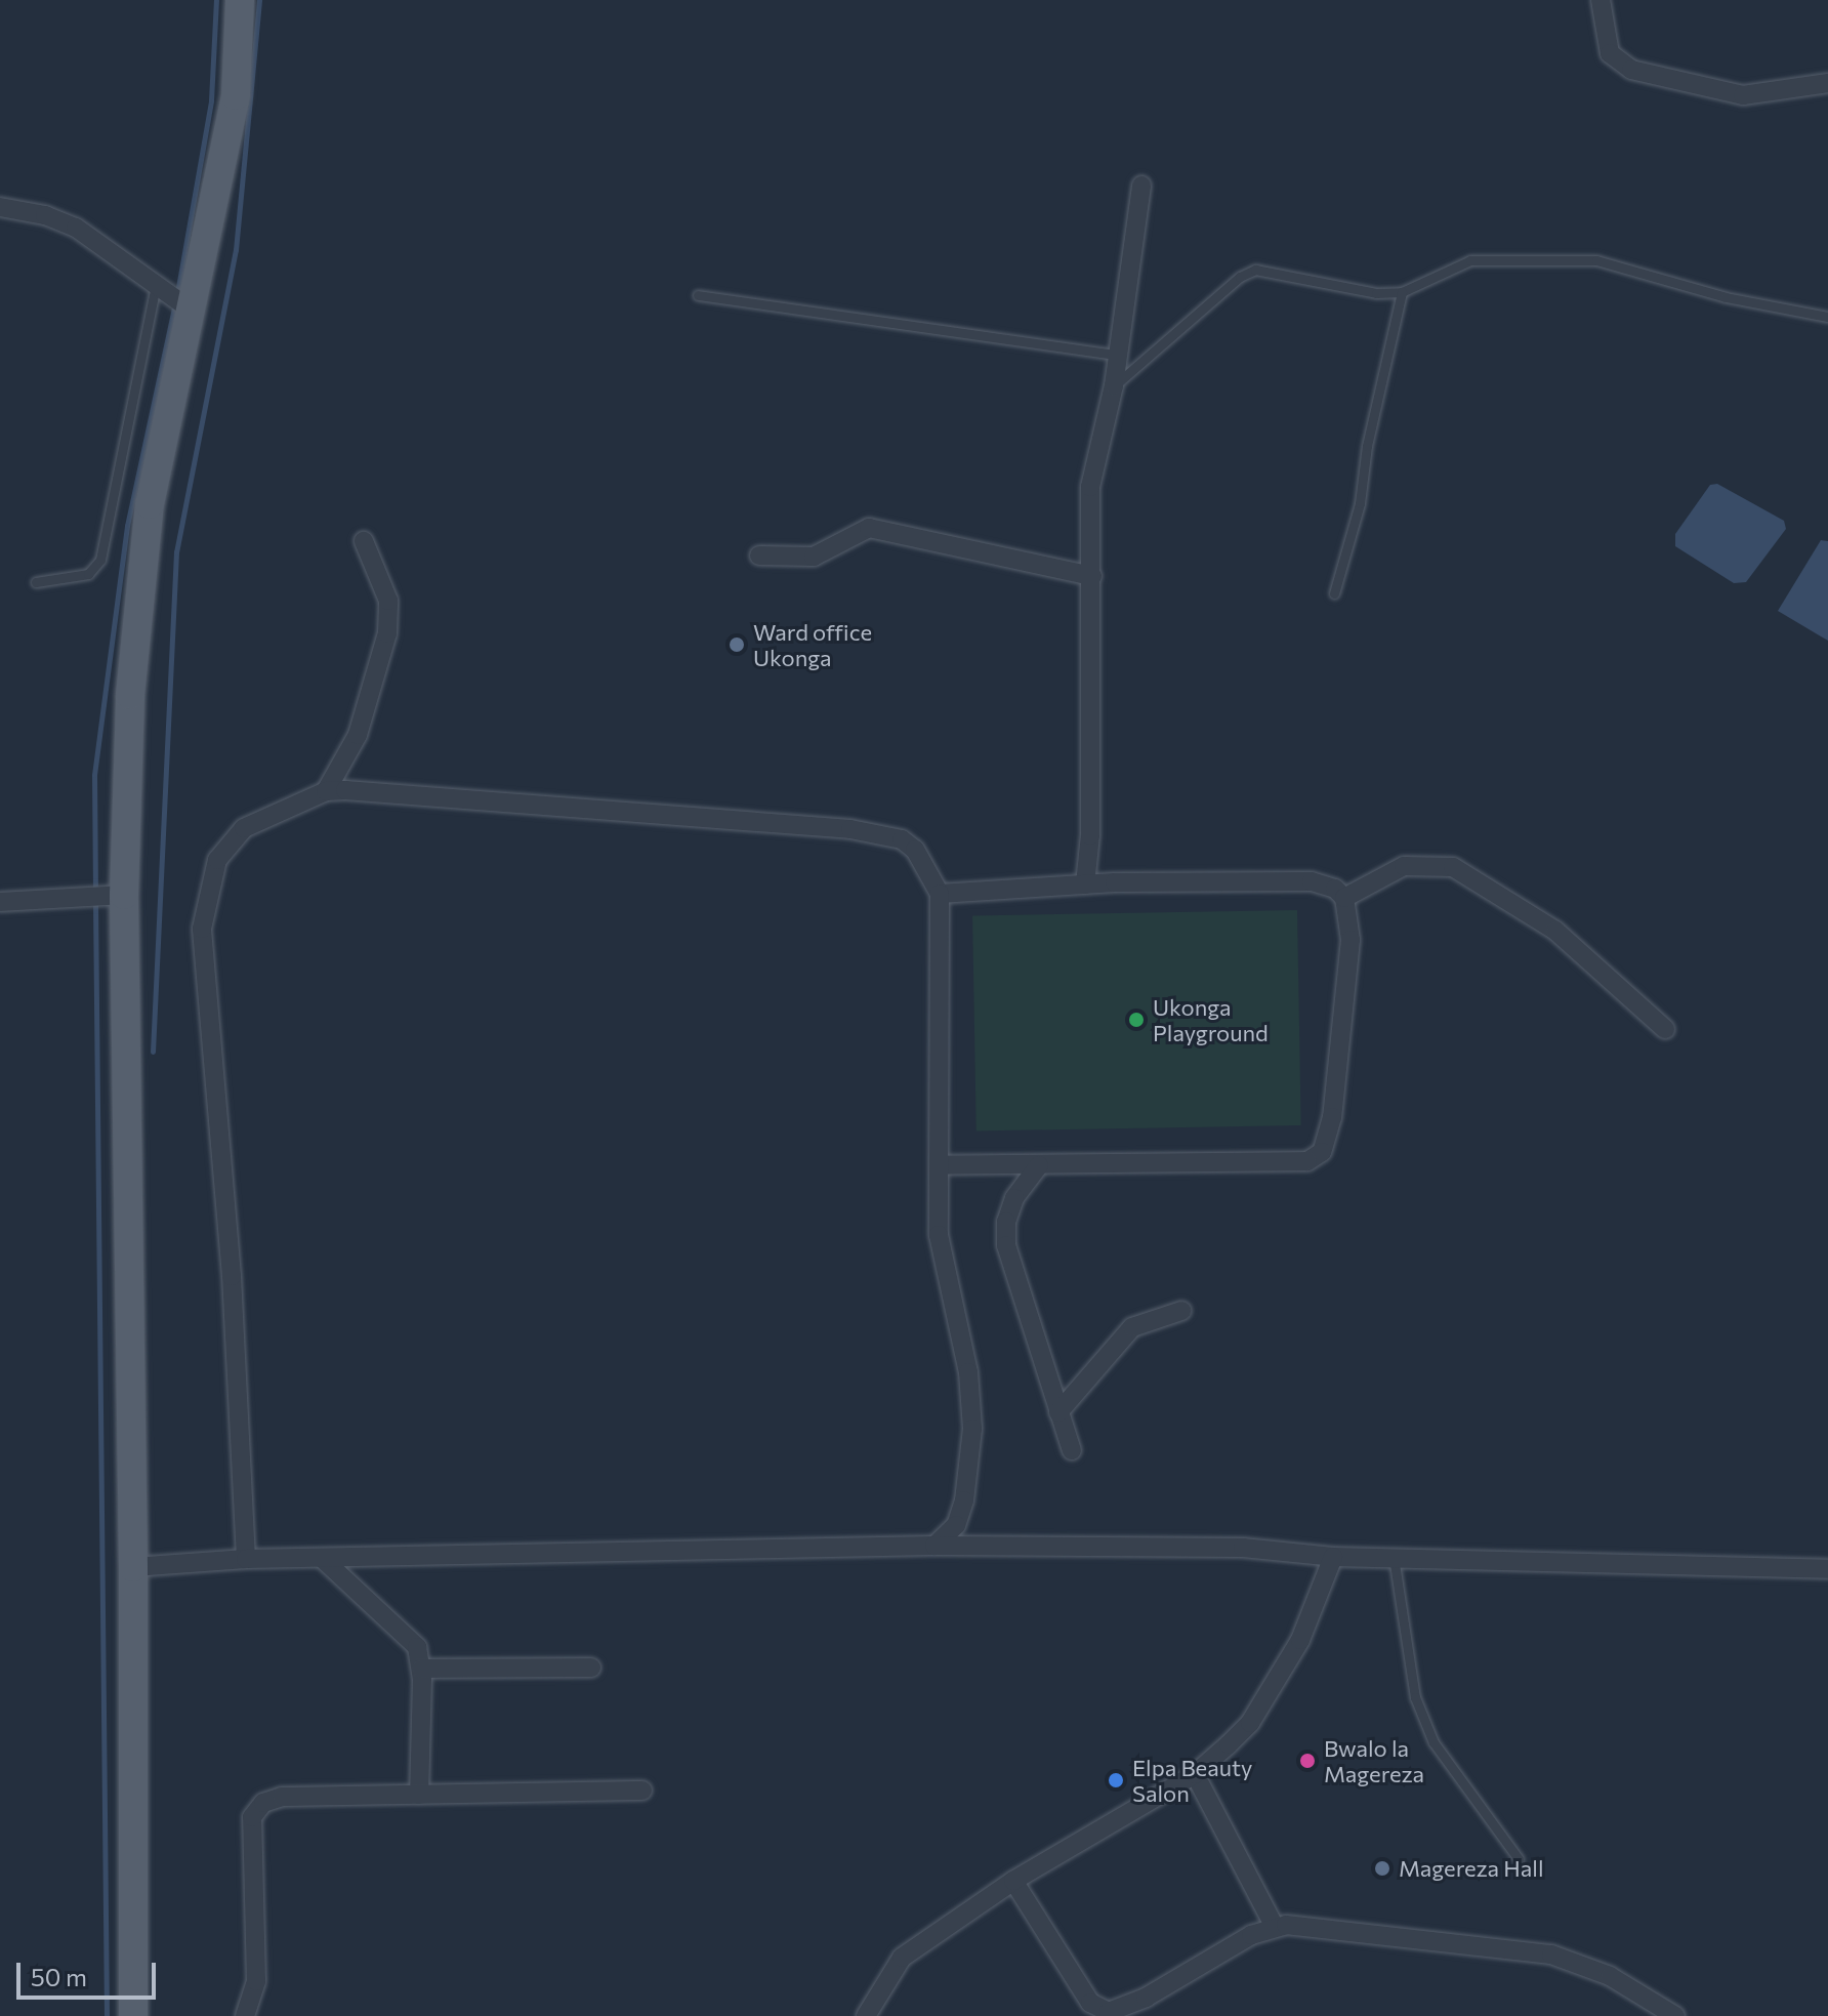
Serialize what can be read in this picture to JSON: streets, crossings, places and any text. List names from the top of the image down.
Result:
{
  "places": [
    "Ward office Ukonga",
    "Ukonga Playground",
    "Bwalo la Magereza",
    "Elpa Beauty Salon",
    "Magereza Hall"
  ],
  "scale_bar": "50 m"
}
